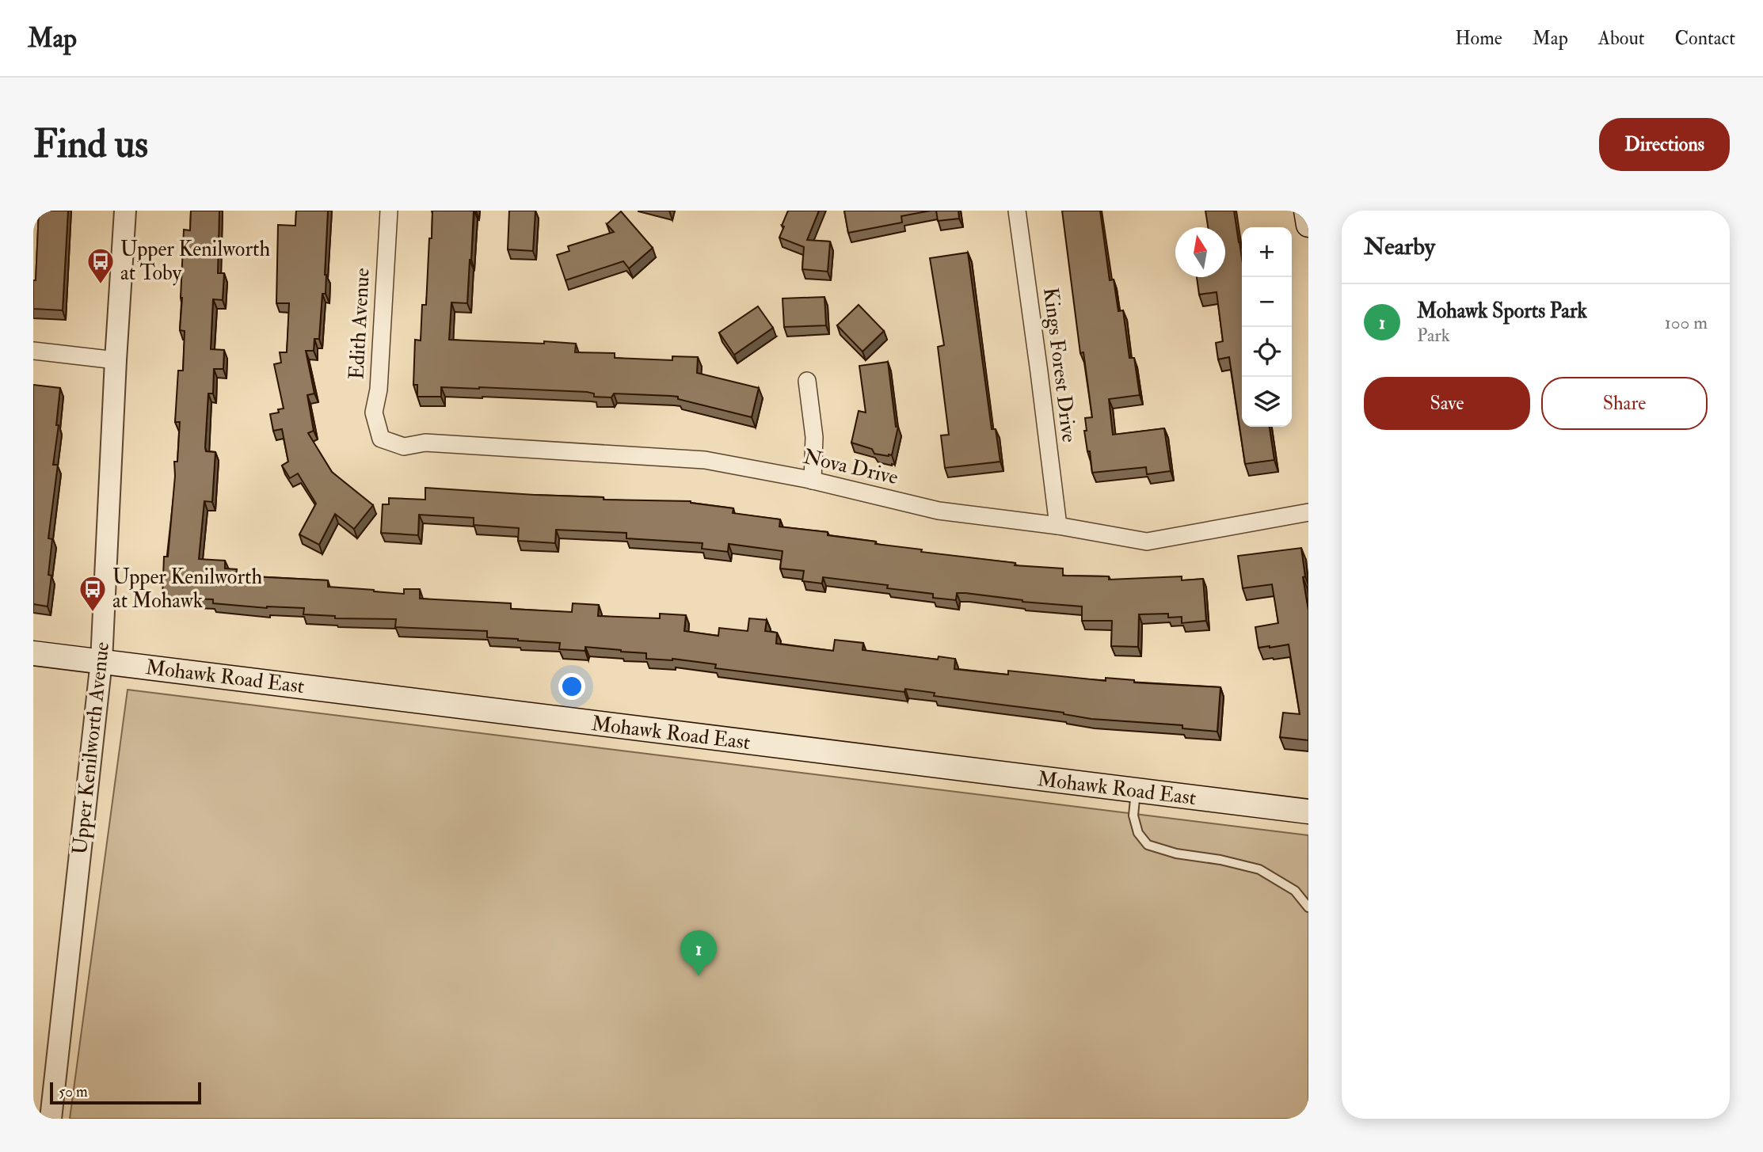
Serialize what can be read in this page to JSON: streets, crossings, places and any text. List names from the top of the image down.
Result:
{
  "streets": {
    "main road": ["Mohawk Road East"],
    "street": [
      "Edith Avenue",
      "Kings Forest Drive",
      "Nova Drive",
      "Upper Kenilworth Avenue"
    ]
  },
  "crossings": [
    ["Edith Avenue", "Nova Drive"],
    ["Kings Forest Drive", "Nova Drive"],
    ["Mohawk Road East", "Upper Kenilworth Avenue"]
  ],
  "places": {
    "bus stop": ["Upper Kenilworth at Toby", "Upper Kenilworth at Mohawk"]
  },
  "scale_bar": "50 m",
  "north": "top",
  "page": {
    "header": "Map",
    "nav": [
      "Home",
      "Map",
      "About",
      "Contact"
    ],
    "buttons": [
      "Directions",
      ["Save", "Share"]
    ],
    "title": "Find us",
    "heading": "Nearby",
    "map_buttons": ["+", "−"],
    "list": [
      {
        "mark": "1",
        "name": "Mohawk Sports Park",
        "note": "Park",
        "value": "100 m"
      }
    ],
    "pins": "1",
    "scale": "50 m"
  }
}
